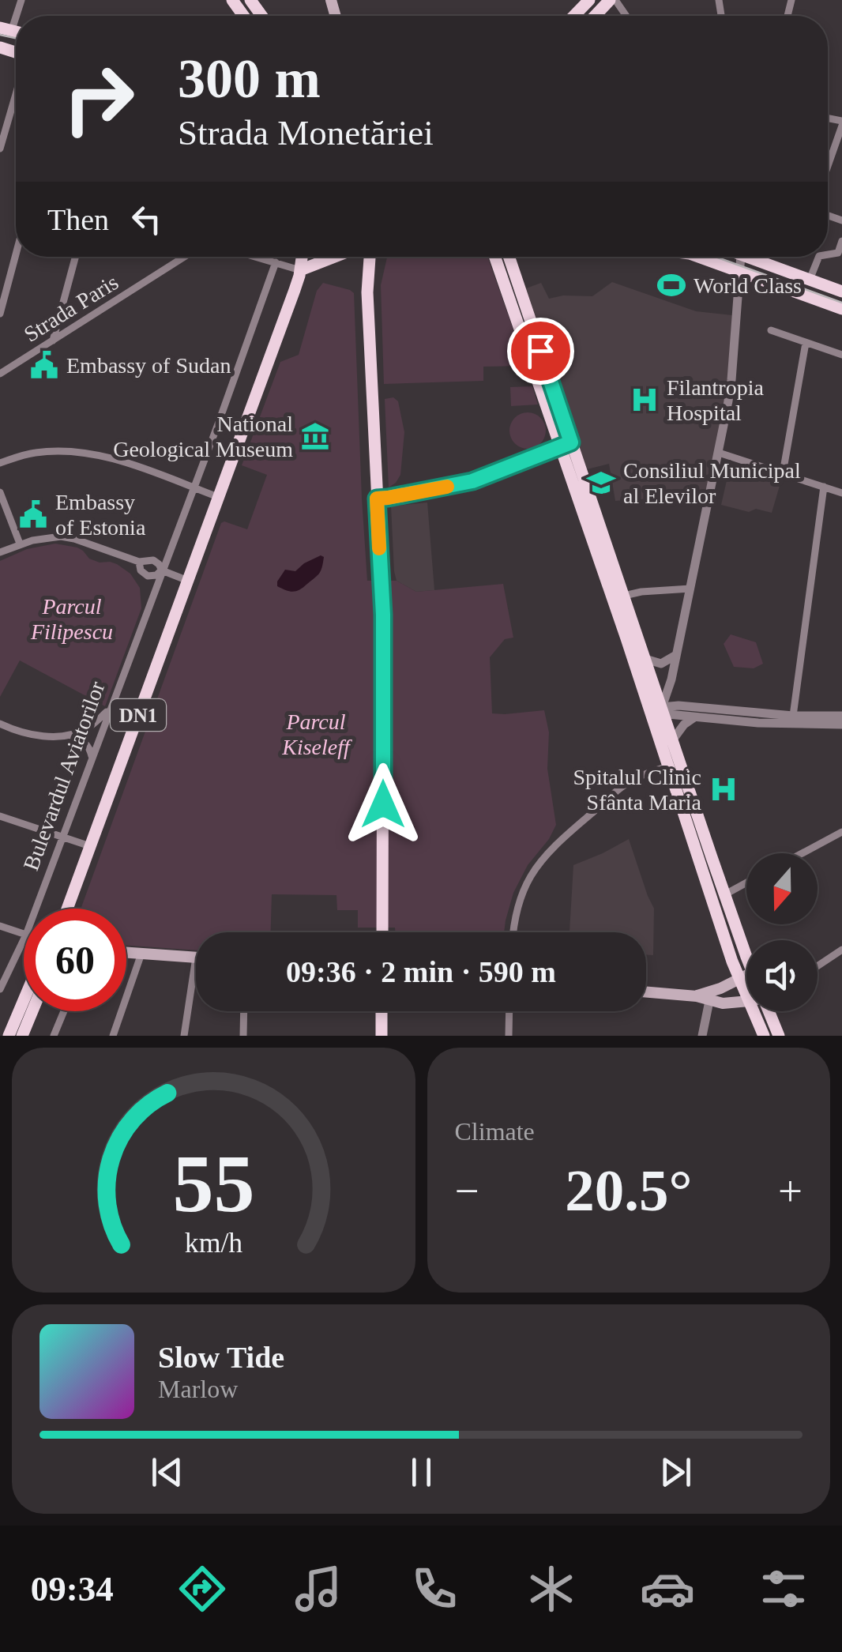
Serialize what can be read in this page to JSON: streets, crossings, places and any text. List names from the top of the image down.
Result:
{
  "streets": {
    "main road": ["DN1"],
    "street": ["Strada Paris", "Bulevardul Aviatorilor"]
  },
  "parks": ["Parcul Filipescu", "Parcul Kiseleff"],
  "places": {
    "sports": ["World Class"],
    "public building": ["Embassy of Sudan", "Embassy of Estonia"],
    "hospital": ["Filantropia Hospital", "Spitalul Clinic Sfânta Maria"],
    "museum": ["National Geological Museum"],
    "school or university": ["Consiliul Municipal al Elevilor"]
  },
  "north": "bottom",
  "page": {
    "turn": ["300 m", "Strada Monetăriei"],
    "then": "Then",
    "limit": "60",
    "trip": "09:36 · 2 min · 590 m",
    "tile": "Climate",
    "heat": ["−", "20.5°", "+"],
    "song": ["Slow Tide", "Marlow"],
    "tabs": "09:34",
    "gauge": ["55", "km/h"]
  }
}
